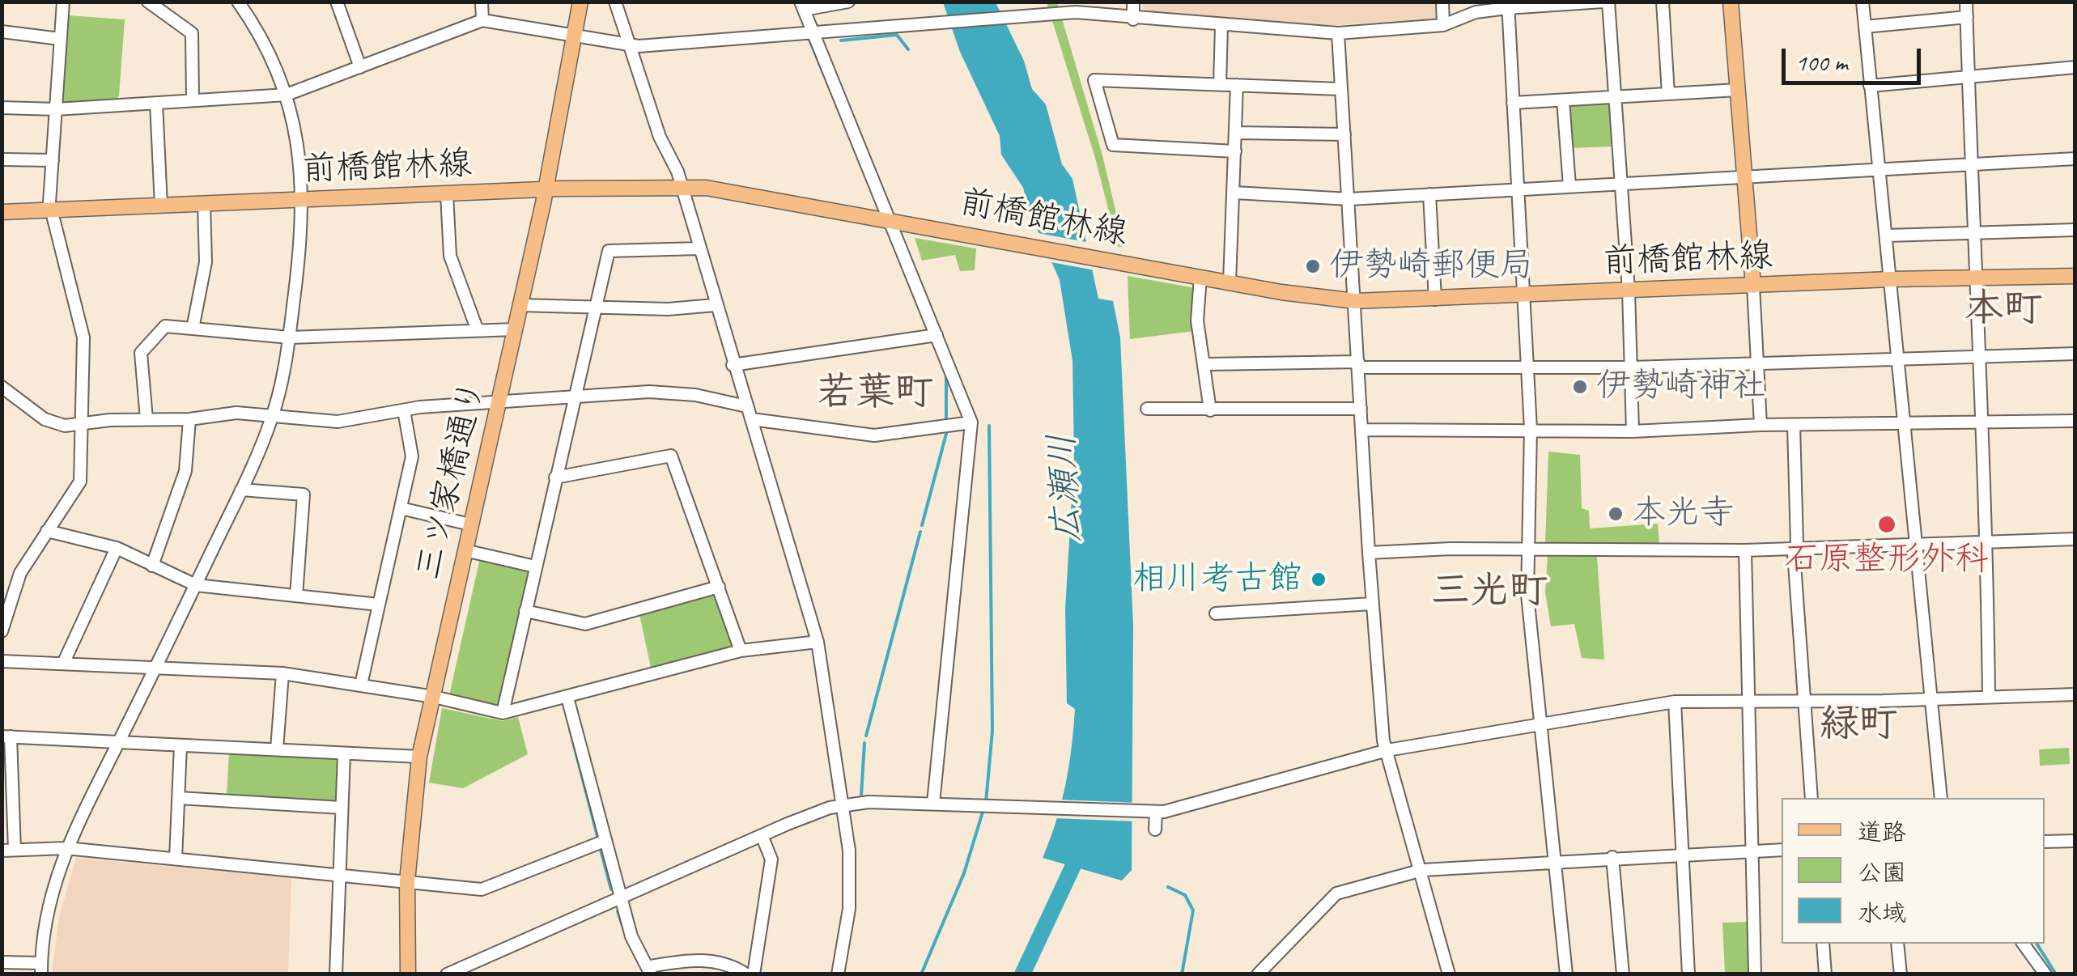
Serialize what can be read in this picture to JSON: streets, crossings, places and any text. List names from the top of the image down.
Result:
{
  "streets": {
    "main road": ["前橋館林線", "三ツ家橋通り"]
  },
  "crossings": [
    ["前橋館林線", "三ツ家橋通り"]
  ],
  "districts": [
    "本町",
    "若葉町",
    "三光町",
    "緑町"
  ],
  "water": ["広瀬川"],
  "places": [
    "伊勢崎郵便局",
    "伊勢崎神社",
    "本光寺",
    "石原整形外科",
    "相川考古館"
  ],
  "legend": ["道路", "公園", "水域"],
  "scale_bar": "100 m"
}
